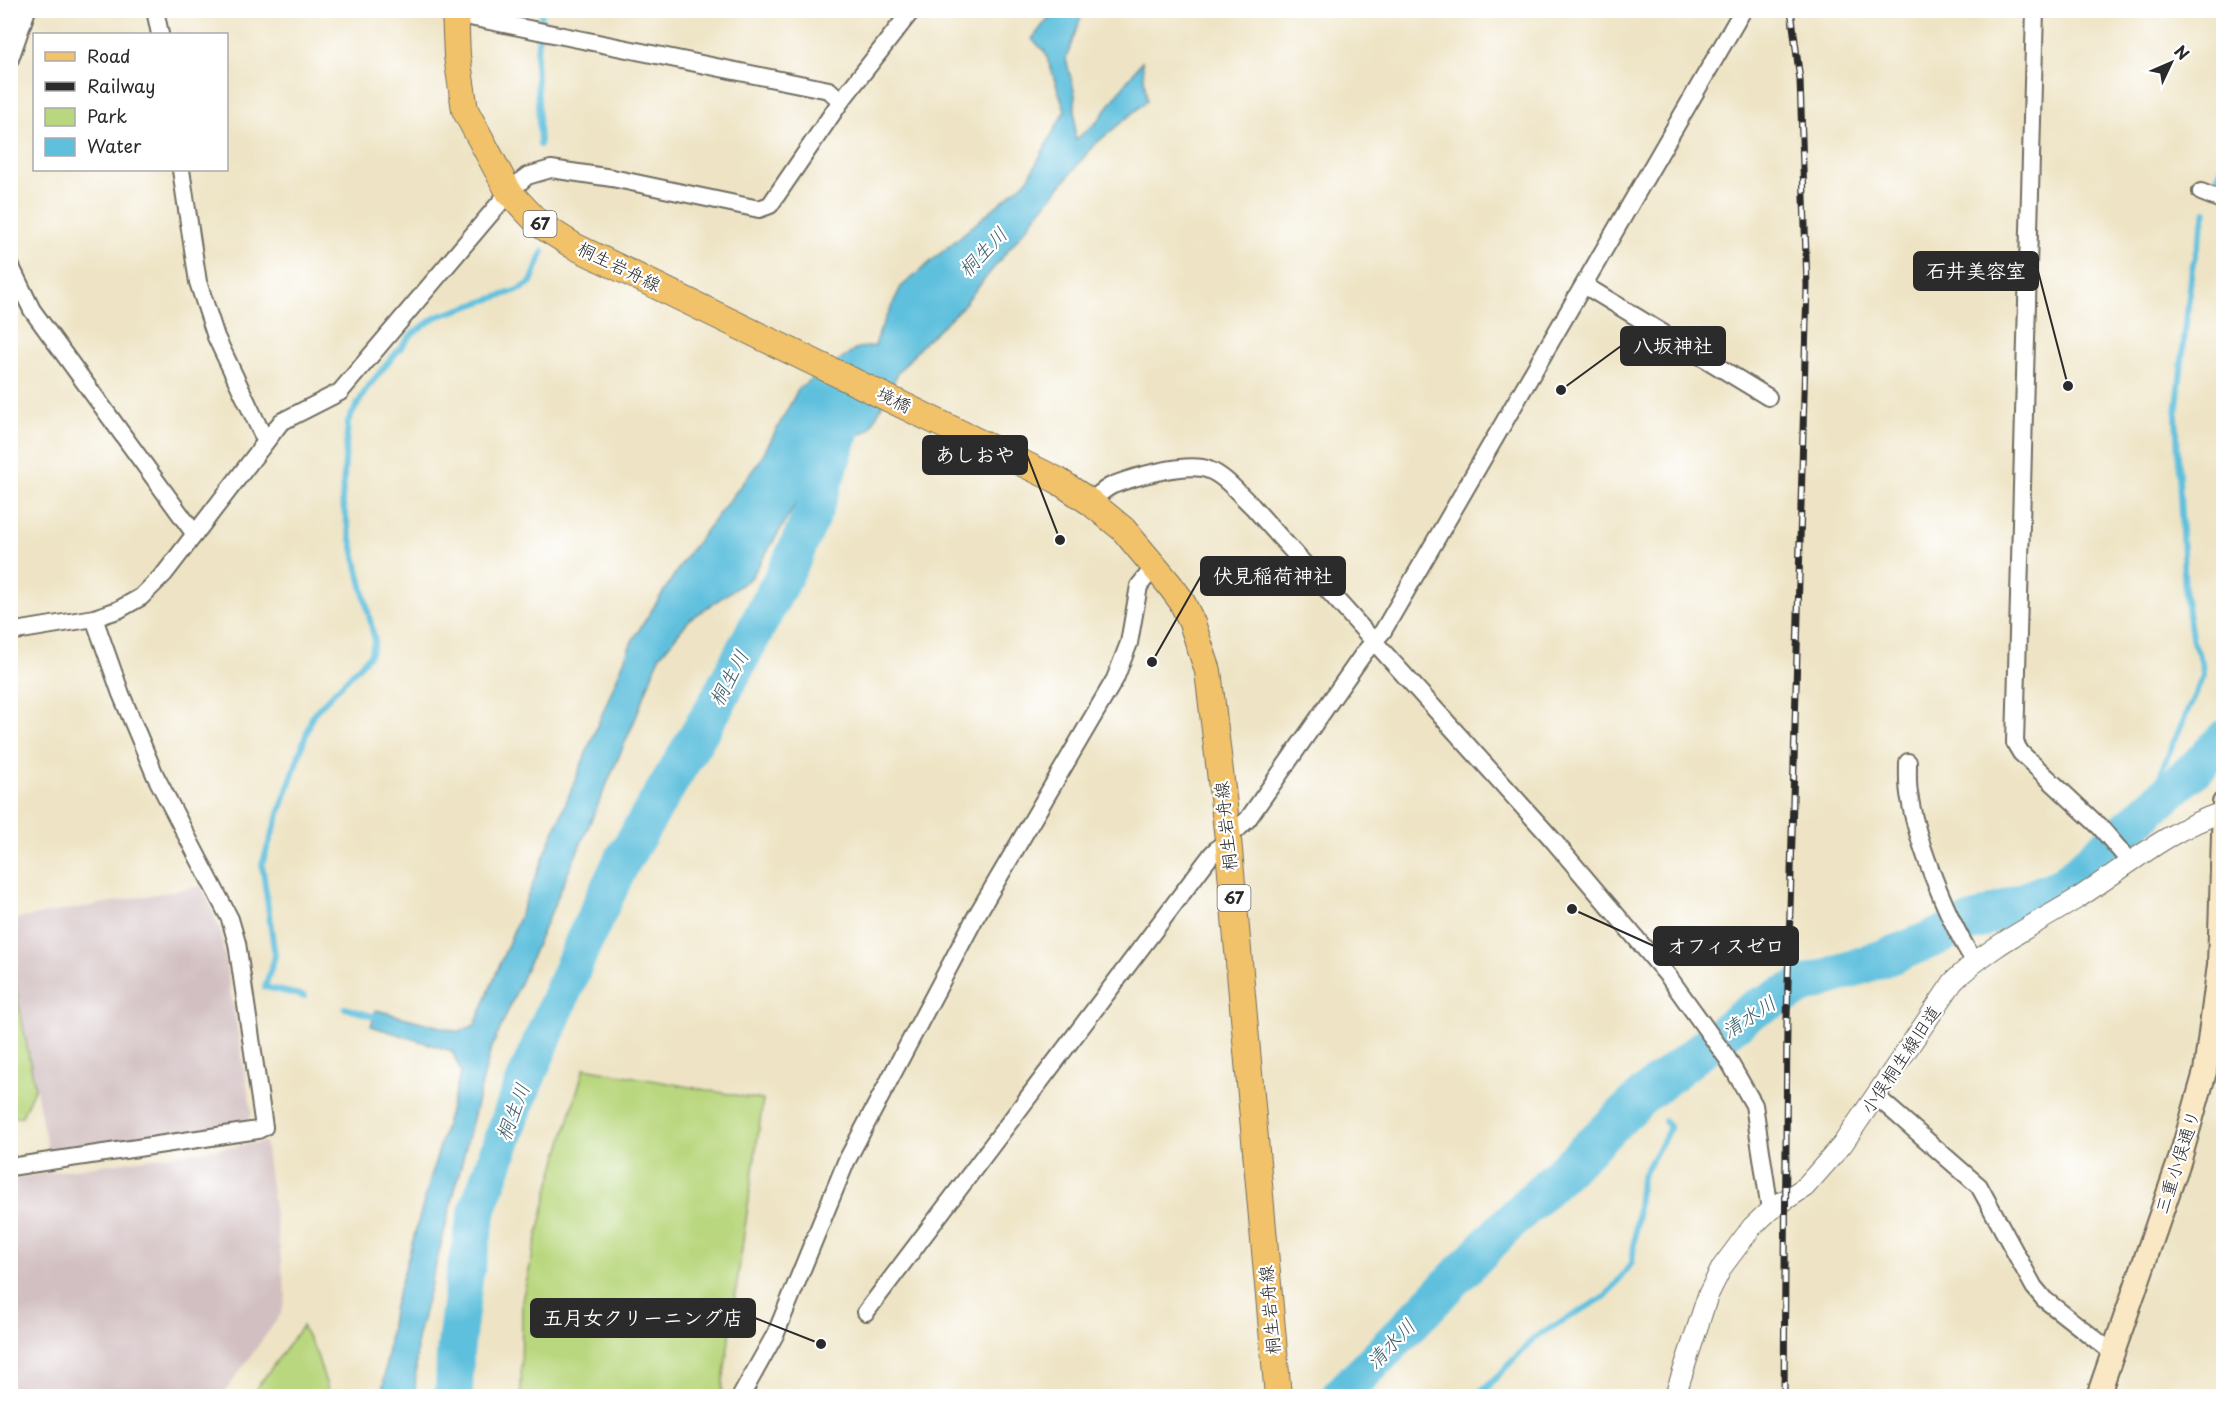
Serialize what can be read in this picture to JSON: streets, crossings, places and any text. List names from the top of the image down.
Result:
{
  "streets": {
    "main road": [
      "67",
      "桐生岩舟線",
      "境橋",
      "三重小俣通り"
    ],
    "street": ["小俣桐生線旧道"]
  },
  "crossings": [
    ["桐生岩舟線", "境橋"],
    ["小俣桐生線旧道", "三重小俣通り"]
  ],
  "water": ["桐生川", "清水川"],
  "places": [
    "石井美容室",
    "八坂神社",
    "あしおや",
    "伏見稲荷神社",
    "オフィスゼロ",
    "五月女クリーニング店"
  ],
  "legend": [
    "Road",
    "Railway",
    "Park",
    "Water"
  ],
  "north": "top right"
}
